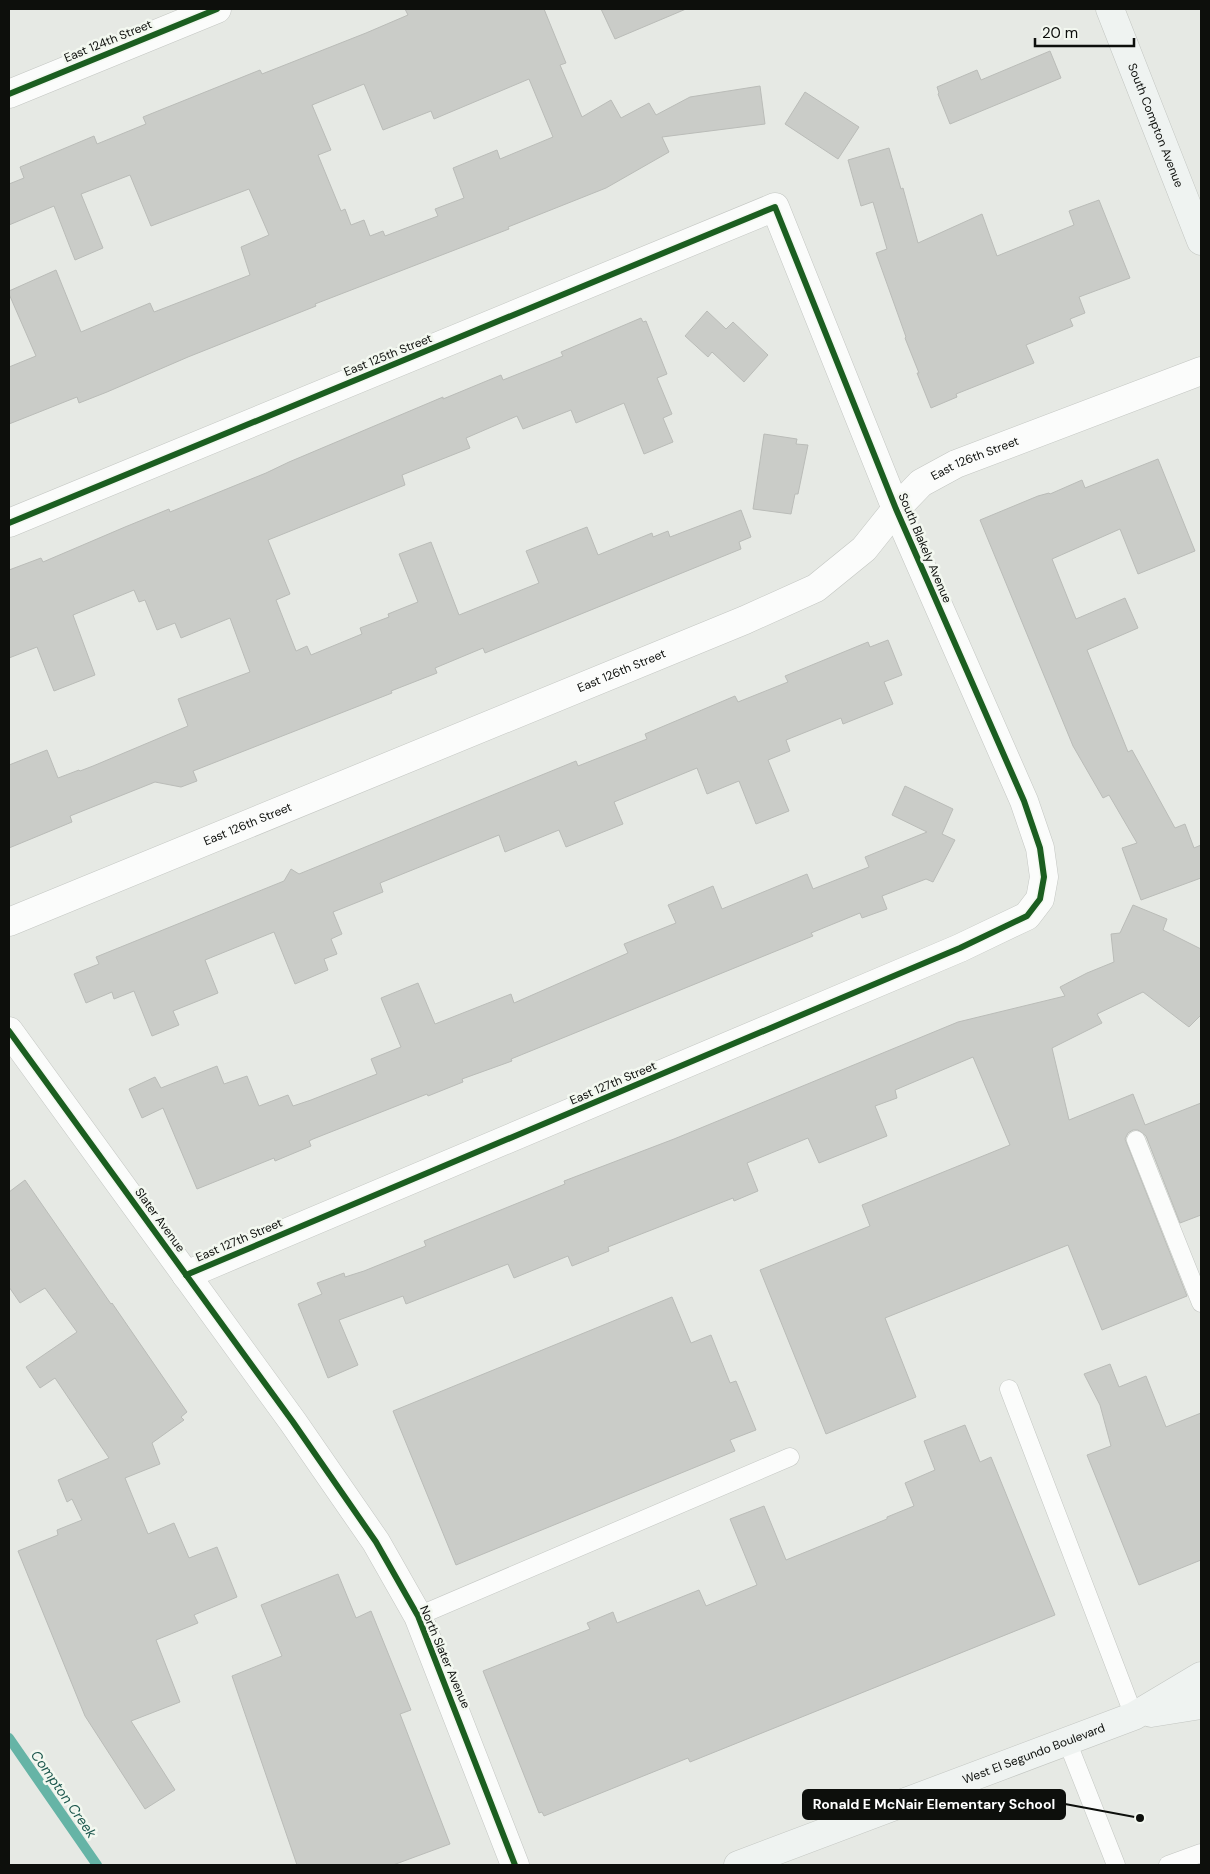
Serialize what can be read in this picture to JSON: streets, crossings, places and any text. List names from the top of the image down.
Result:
{
  "streets": {
    "main road": ["South Compton Avenue", "West El Segundo Boulevard"],
    "street": [
      "East 124th Street",
      "East 125th Street",
      "East 126th Street",
      "South Blakely Avenue",
      "East 127th Street",
      "Slater Avenue",
      "North Slater Avenue"
    ]
  },
  "crossings": [
    ["East 125th Street", "South Blakely Avenue"],
    ["East 126th Street", "South Blakely Avenue"],
    ["South Blakely Avenue", "East 127th Street"],
    ["East 127th Street", "Slater Avenue"],
    ["Slater Avenue", "North Slater Avenue"]
  ],
  "water": ["Compton Creek"],
  "places": ["Ronald E McNair Elementary School"],
  "scale_bar": "20 m"
}
